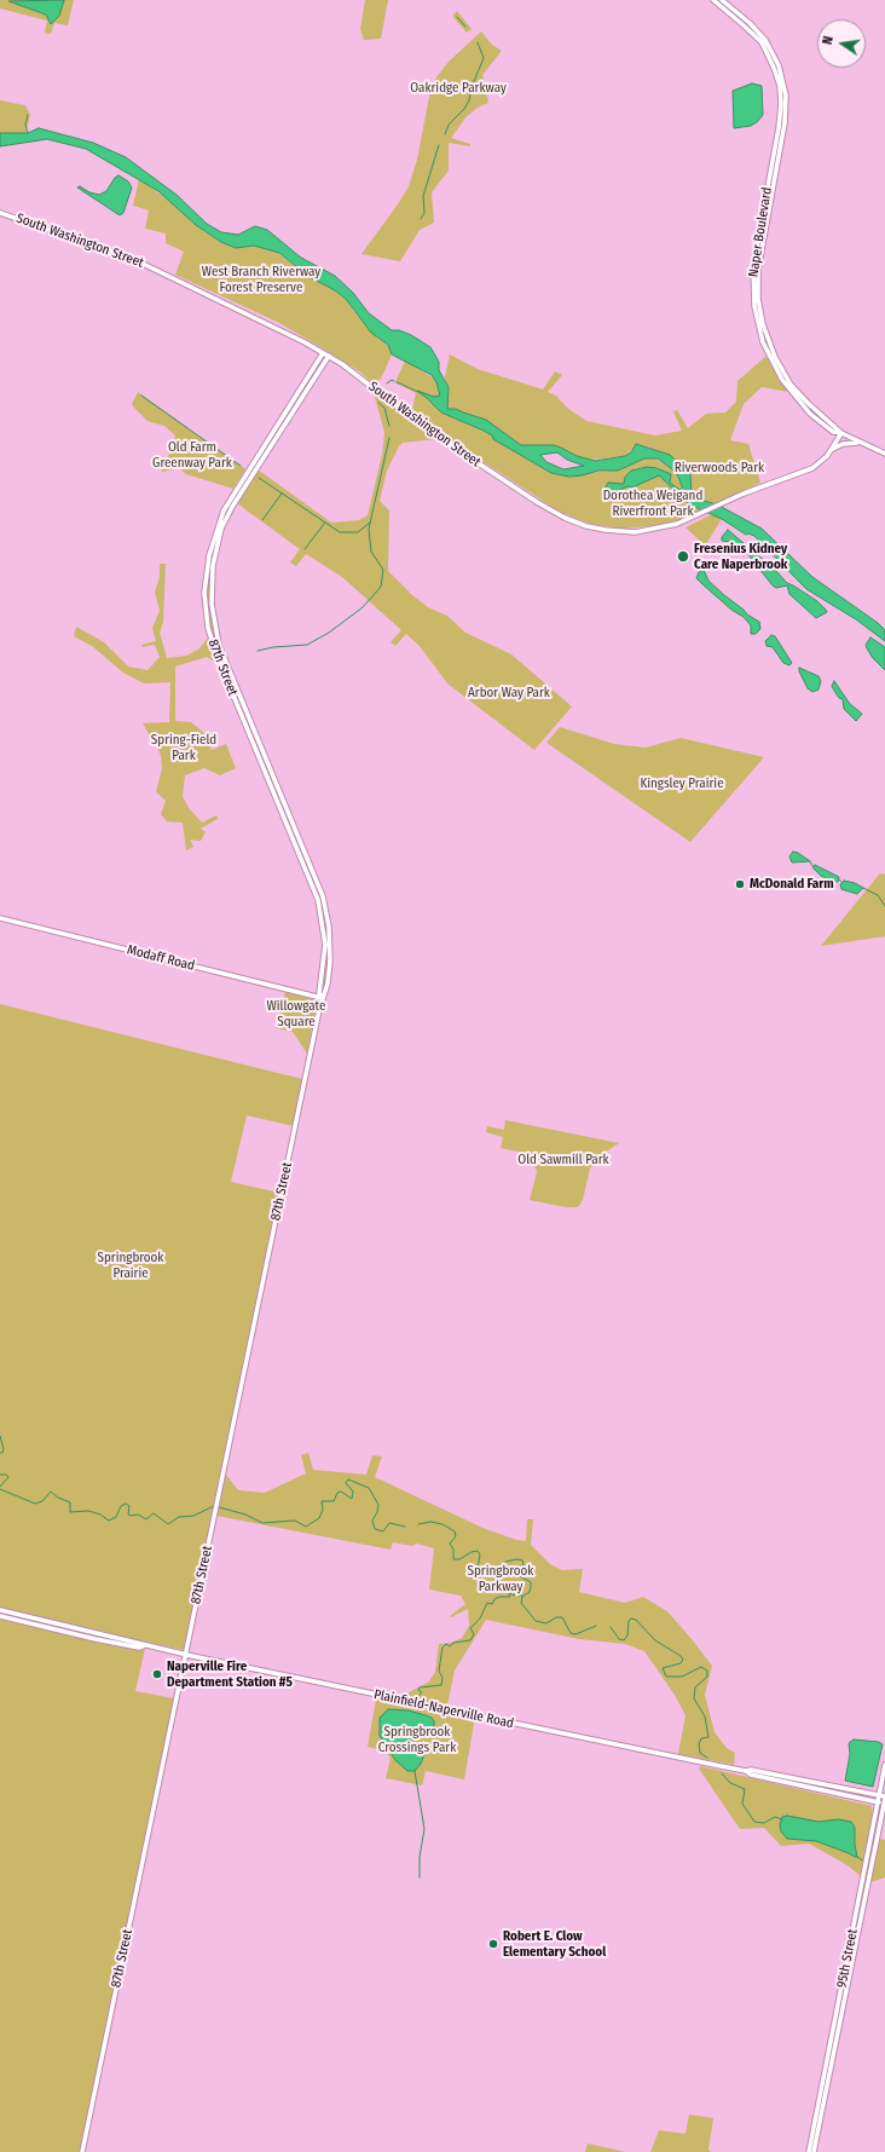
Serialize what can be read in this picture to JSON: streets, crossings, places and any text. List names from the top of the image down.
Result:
{
  "streets": {
    "main road": [
      "Naper Boulevard",
      "South Washington Street",
      "87th Street",
      "Modaff Road",
      "Plainfield-Naperville Road",
      "95th Street"
    ]
  },
  "crossings": [
    ["Naper Boulevard", "South Washington Street"],
    ["South Washington Street", "87th Street"],
    ["87th Street", "Modaff Road"],
    ["87th Street", "Plainfield-Naperville Road"],
    ["Plainfield-Naperville Road", "95th Street"]
  ],
  "parks": [
    "Oakridge Parkway",
    "West Branch Riverway Forest Preserve",
    "Old Farm Greenway Park",
    "Riverwoods Park",
    "Dorothea Weigand Riverfront Park",
    "Arbor Way Park",
    "Spring-Field Park",
    "Kingsley Prairie",
    "Willowgate Square",
    "Old Sawmill Park",
    "Springbrook Prairie",
    "Springbrook Parkway",
    "Springbrook Crossings Park"
  ],
  "places": [
    "Fresenius Kidney Care Naperbrook",
    "McDonald Farm",
    "Naperville Fire Department Station #5",
    "Robert E. Clow Elementary School"
  ],
  "north": "left"
}
